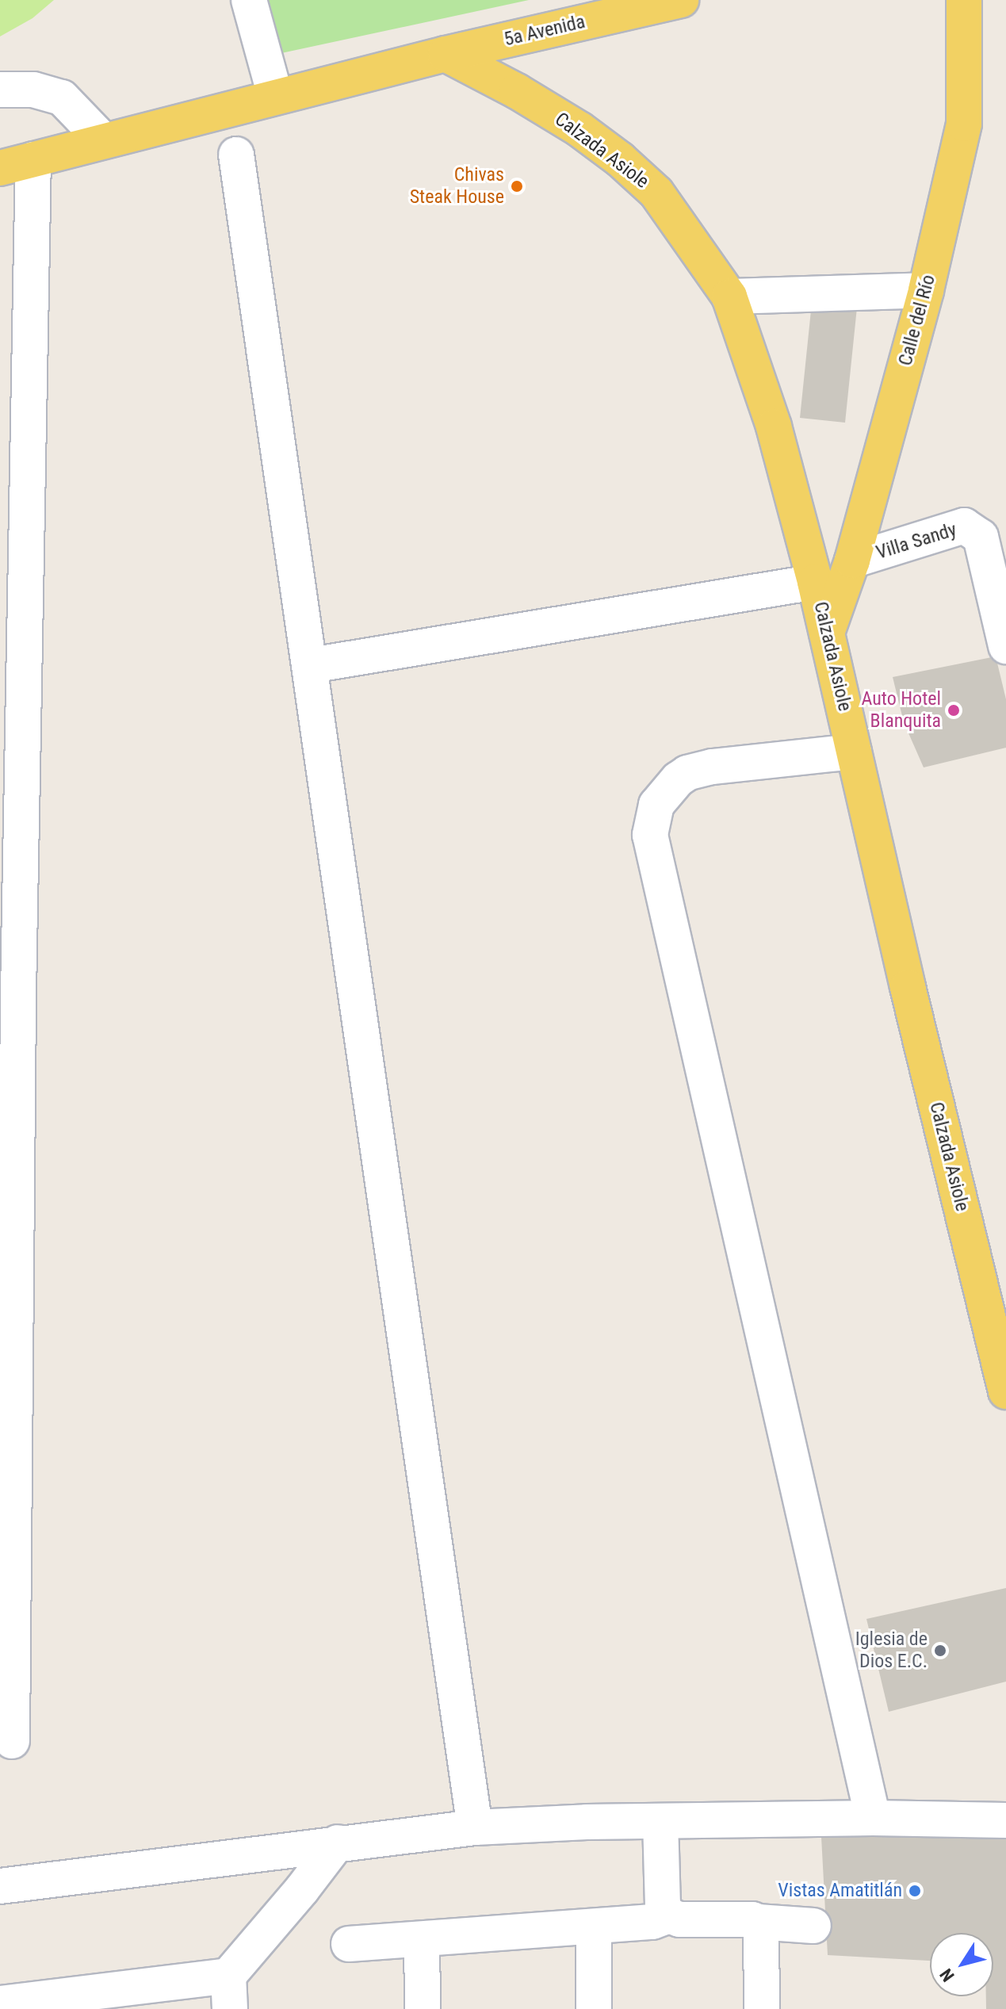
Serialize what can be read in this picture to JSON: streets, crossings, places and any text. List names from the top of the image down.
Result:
{
  "streets": {
    "main road": ["5a Avenida", "Calzada Asiole", "Calle del Río"],
    "street": ["Villa Sandy"]
  },
  "crossings": [
    ["5a Avenida", "Calzada Asiole"],
    ["Calzada Asiole", "Calle del Río"],
    ["Calle del Río", "Villa Sandy"]
  ],
  "places": [
    "Chivas Steak House",
    "Auto Hotel Blanquita",
    "Iglesia de Dios E.C.",
    "Vistas Amatitlán"
  ],
  "north": "bottom left"
}
